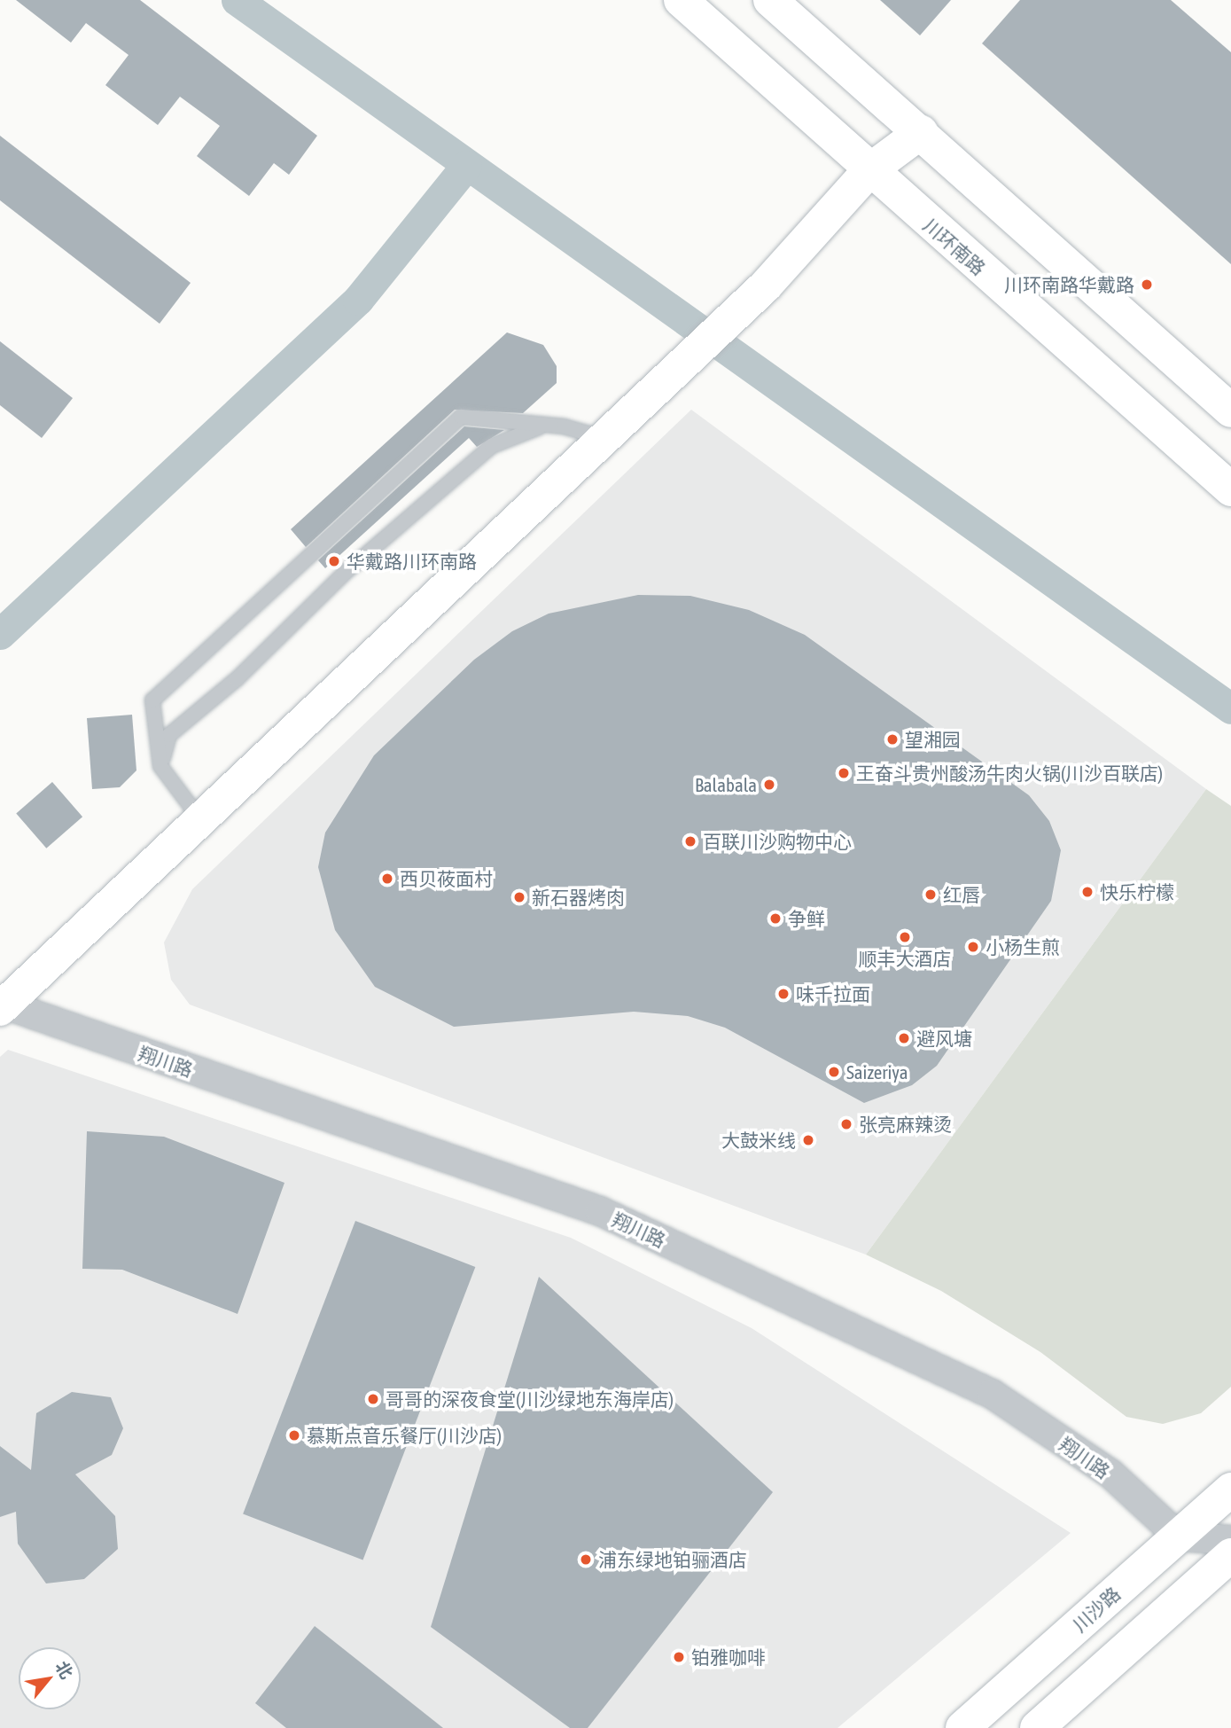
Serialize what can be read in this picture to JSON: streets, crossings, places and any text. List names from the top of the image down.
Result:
{
  "streets": {
    "main road": ["川环南路", "川沙路"],
    "street": ["翔川路"]
  },
  "crossings": [
    ["翔川路", "川沙路"]
  ],
  "places": [
    "川环南路华戴路",
    "华戴路川环南路",
    "望湘园",
    "王奋斗贵州酸汤牛肉火锅(川沙百联店)",
    "Balabala",
    "百联川沙购物中心",
    "西贝莜面村",
    "快乐柠檬",
    "红唇",
    "新石器烤肉",
    "争鲜",
    "顺丰大酒店",
    "小杨生煎",
    "味千拉面",
    "避风塘",
    "Saizeriya",
    "张亮麻辣烫",
    "大鼓米线",
    "哥哥的深夜食堂(川沙绿地东海岸店)",
    "慕斯点音乐餐厅(川沙店)",
    "浦东绿地铂骊酒店",
    "铂雅咖啡"
  ],
  "north": "top right"
}
